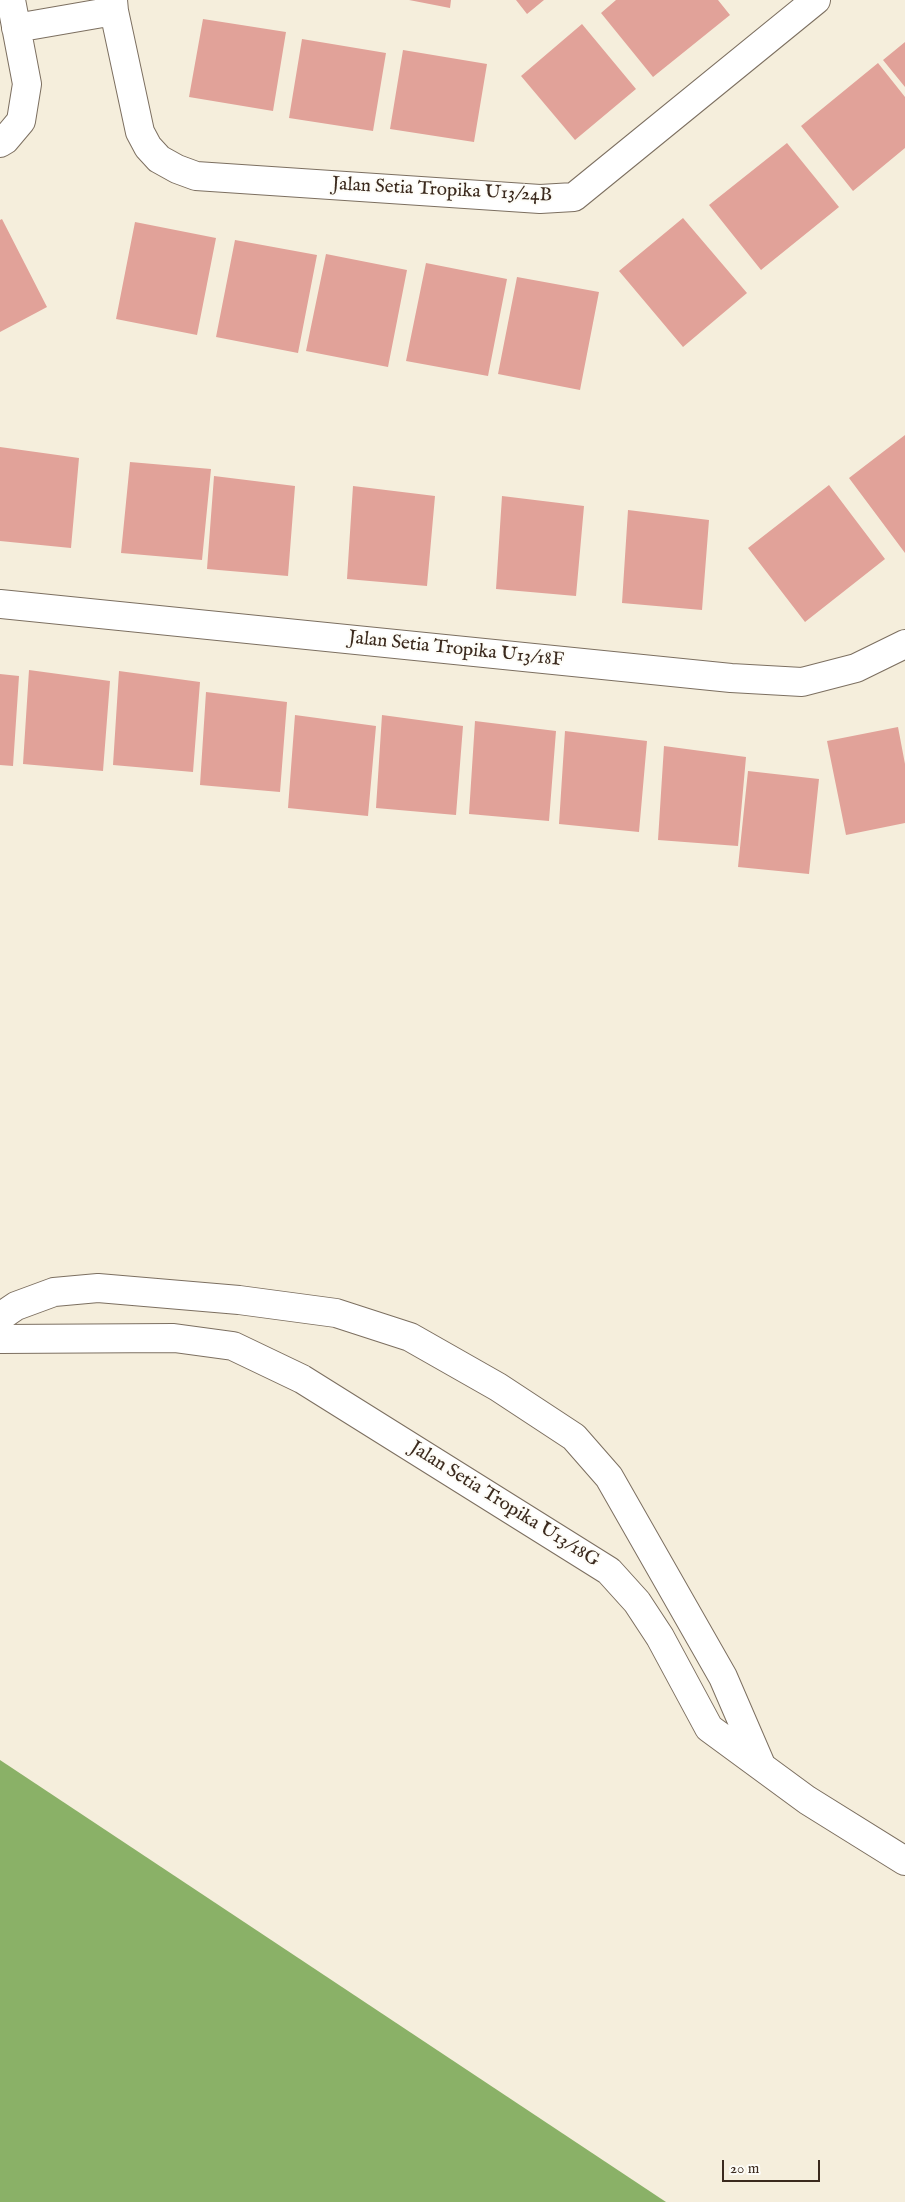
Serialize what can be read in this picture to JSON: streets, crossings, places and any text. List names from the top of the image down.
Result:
{
  "streets": {
    "street": ["Jalan Setia Tropika U13/24B", "Jalan Setia Tropika U13/18F", "Jalan Setia Tropika U13/18G"]
  },
  "scale_bar": "20 m"
}
